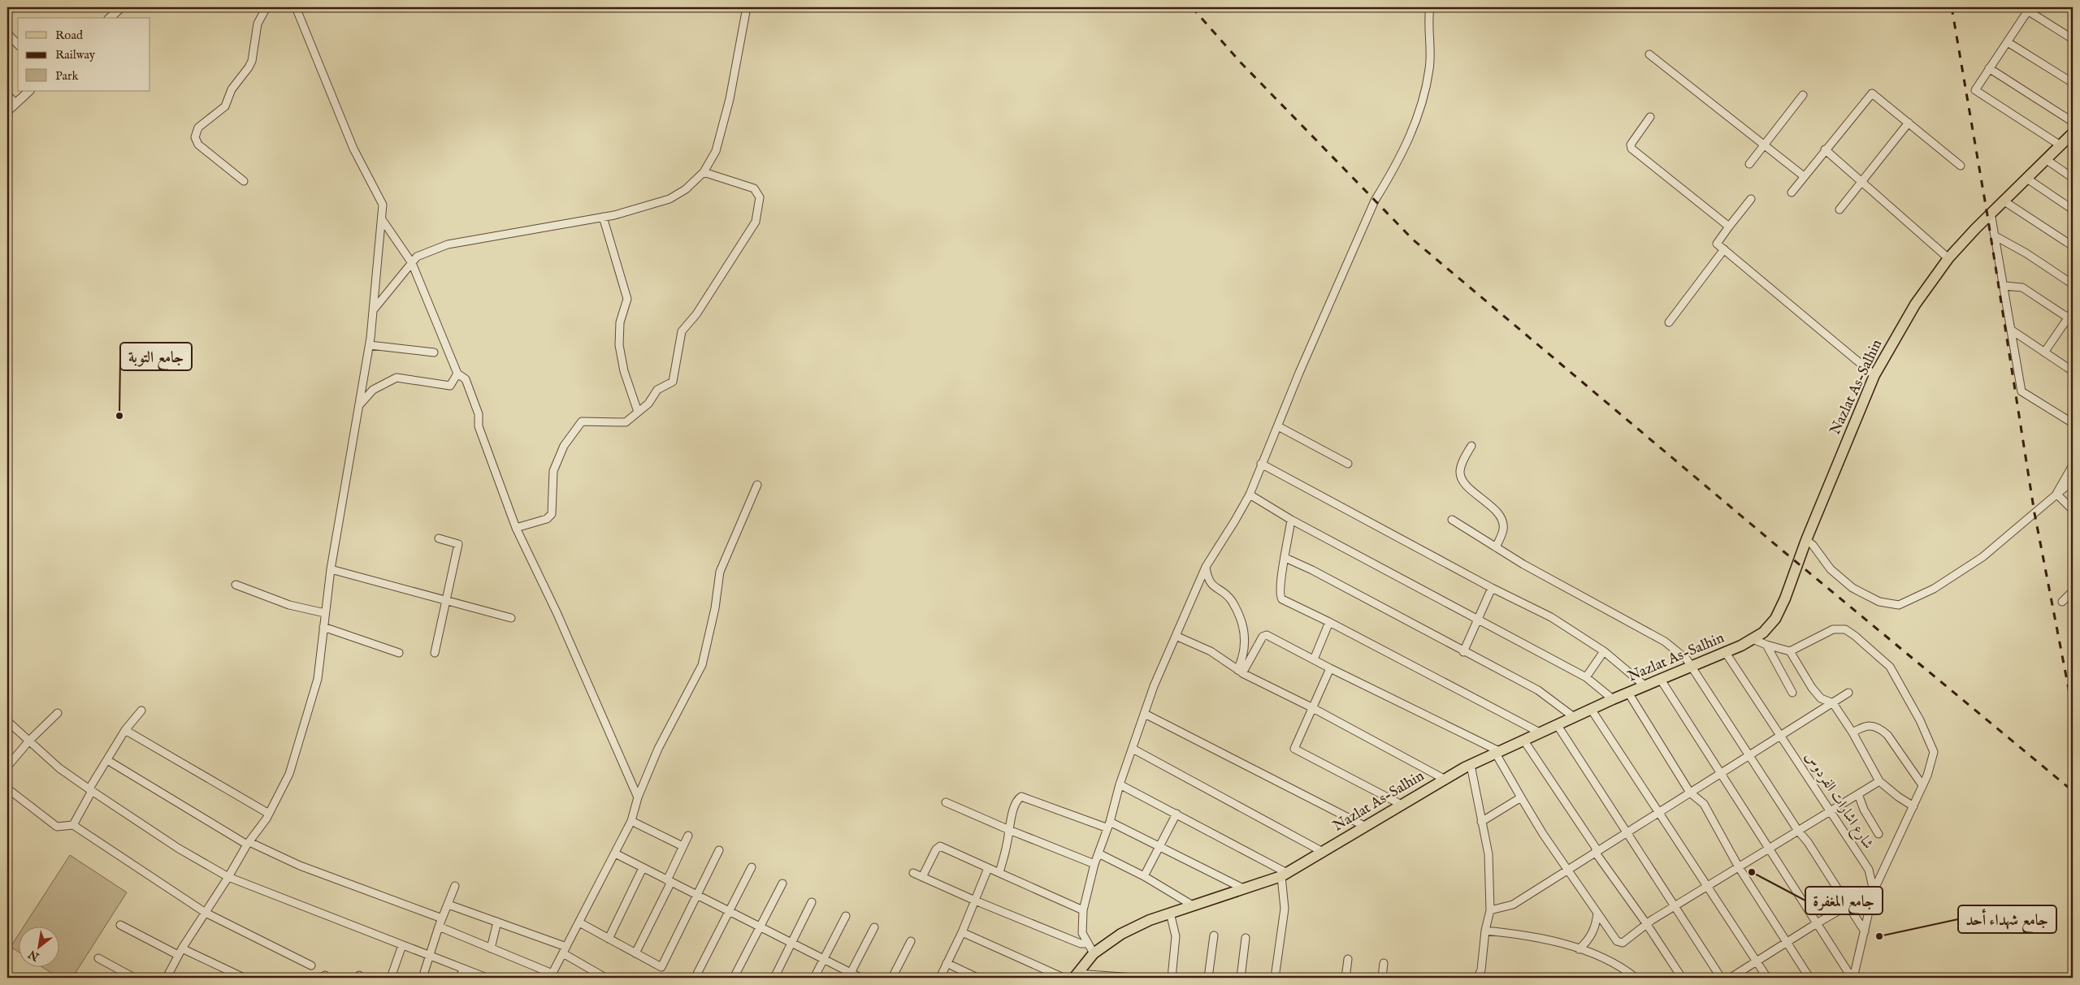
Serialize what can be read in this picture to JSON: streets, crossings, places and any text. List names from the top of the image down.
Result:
{
  "streets": {
    "main road": ["Nazlat As-Salhin"],
    "street": ["شارع اشارات الفردوس"]
  },
  "crossings": [
    ["Nazlat As-Salhin", "شارع اشارات الفردوس"]
  ],
  "places": ["جامع التوبة", "جامع المغفرة", "جامع شهداء أحد"],
  "legend": ["Road", "Railway", "Park"],
  "north": "bottom left"
}
